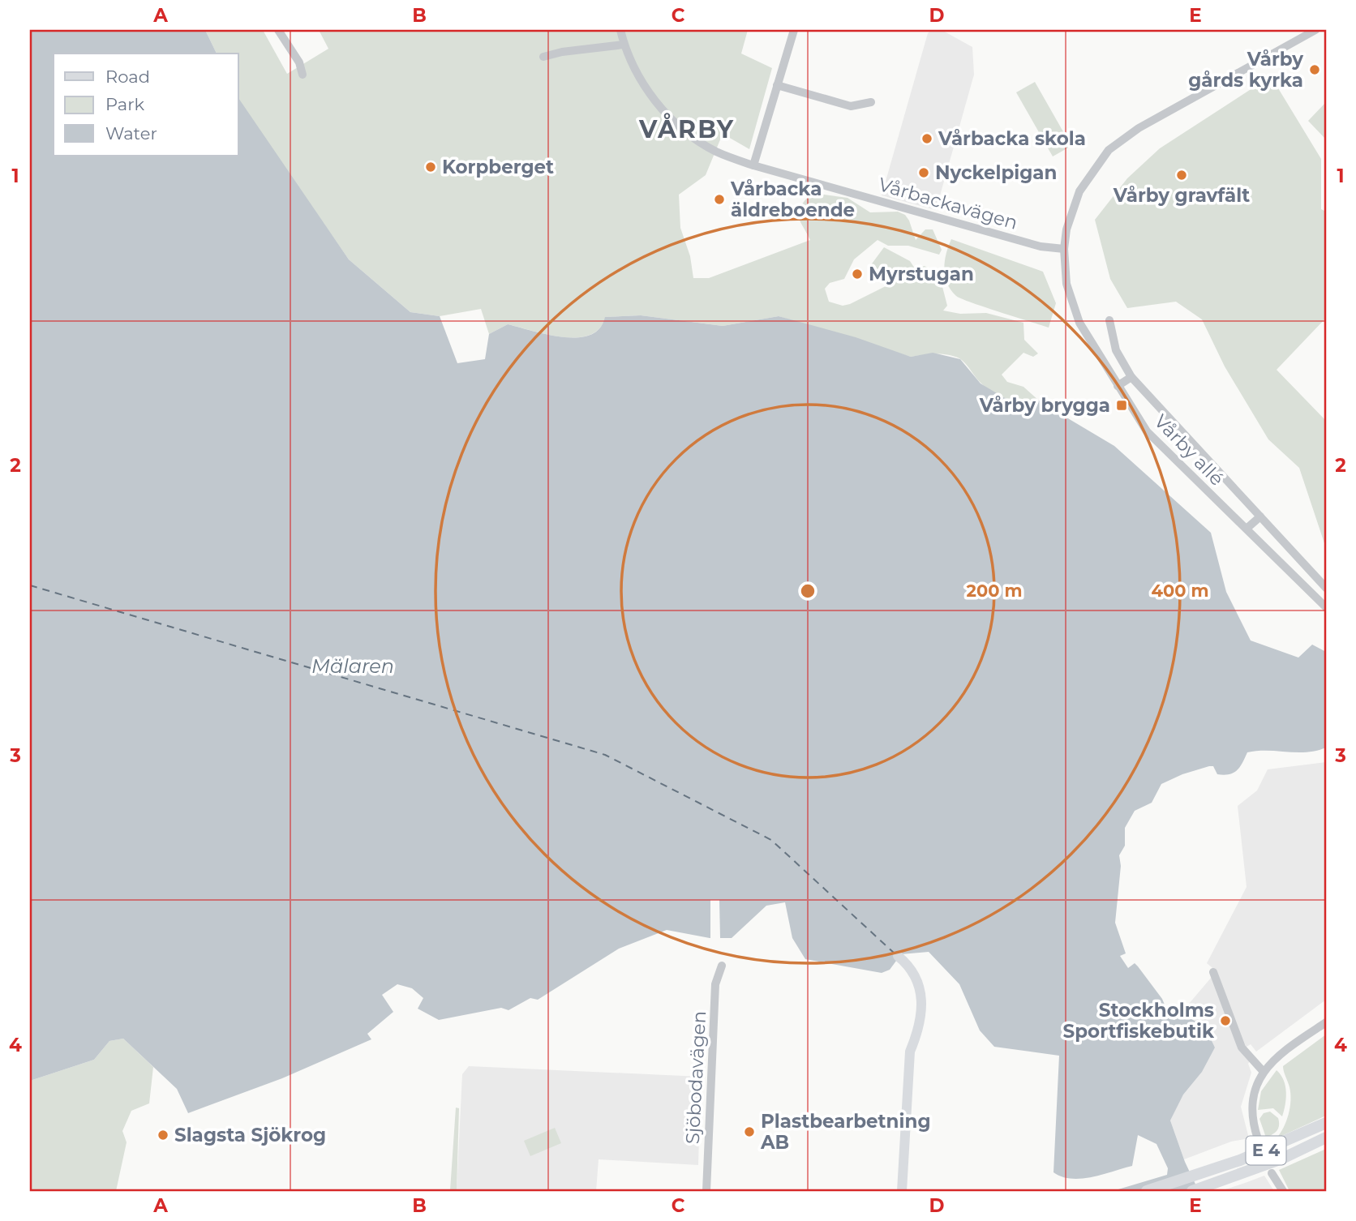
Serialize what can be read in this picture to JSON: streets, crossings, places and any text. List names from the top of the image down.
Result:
{
  "streets": {
    "highway": ["E 4"],
    "street": ["Vårbackavägen", "Vårby allé", "Sjöbodavägen"]
  },
  "crossings": [
    ["Vårbackavägen", "Vårby allé"]
  ],
  "districts": ["VÅRBY"],
  "water": ["Mälaren"],
  "places": {
    "other": [
      "Vårby gårds kyrka",
      "Vårbacka skola",
      "Korpberget",
      "Nyckelpigan",
      "Vårby gravfält",
      "Vårbacka äldreboende",
      "Myrstugan",
      "Stockholms Sportfiskebutik",
      "Plastbearbetning AB",
      "Slagsta Sjökrog"
    ],
    "transit": ["Vårby brygga"]
  },
  "legend": ["Road", "Park", "Water"],
  "grid": {
    "columns": [
      "A",
      "B",
      "C",
      "D",
      "E"
    ],
    "rows": [
      "1",
      "2",
      "3",
      "4"
    ]
  },
  "rings": ["200 m", "400 m"]
}
